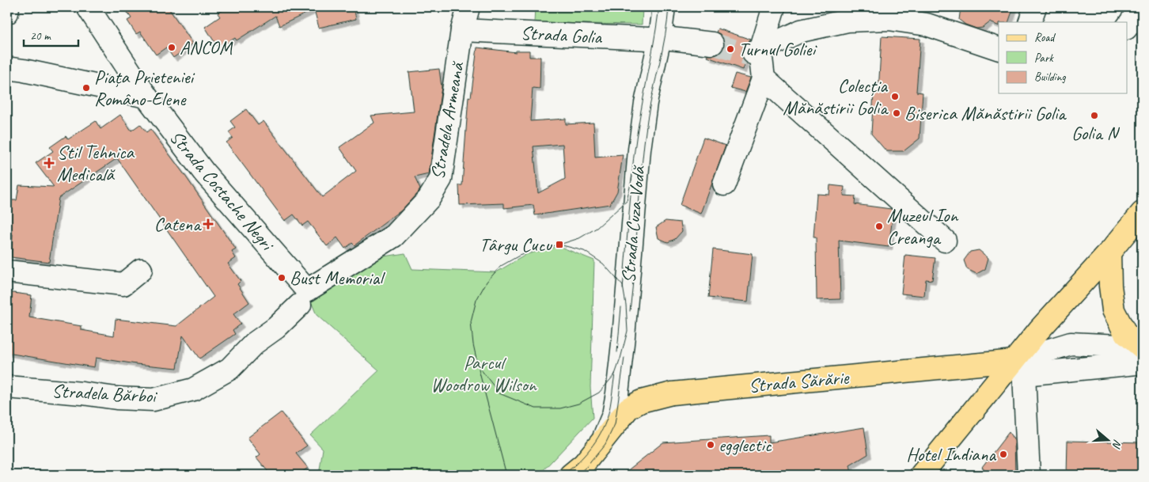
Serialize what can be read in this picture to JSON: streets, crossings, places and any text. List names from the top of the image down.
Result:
{
  "streets": {
    "main road": ["Strada Sărărie"],
    "street": [
      "Strada Golia",
      "Stradela Armeană",
      "Strada Costache Negri",
      "Strada Cuza Vodă",
      "Stradela Bărboi"
    ]
  },
  "crossings": [
    ["Strada Golia", "Stradela Armeană"],
    ["Strada Golia", "Strada Cuza Vodă"],
    ["Stradela Armeană", "Strada Costache Negri"],
    ["Stradela Armeană", "Stradela Bărboi"],
    ["Strada Cuza Vodă", "Strada Sărărie"]
  ],
  "parks": ["Parcul Woodrow Wilson"],
  "places": {
    "other": [
      "ANCOM",
      "Turnul Goliei",
      "Piața Prieteniei Româno-Elene",
      "Colecția Mănăstirii Golia",
      "Biserica Mănăstirii Golia",
      "Golia N",
      "Muzeul Ion Creanga",
      "Bust Memorial",
      "egglectic",
      "Hotel Indiana"
    ],
    "health": ["Stil Tehnica Medicală", "Catena"],
    "transit": ["Târgu Cucu"]
  },
  "legend": ["Road", "Park", "Building"],
  "scale_bar": "20 m",
  "north": "right"
}
